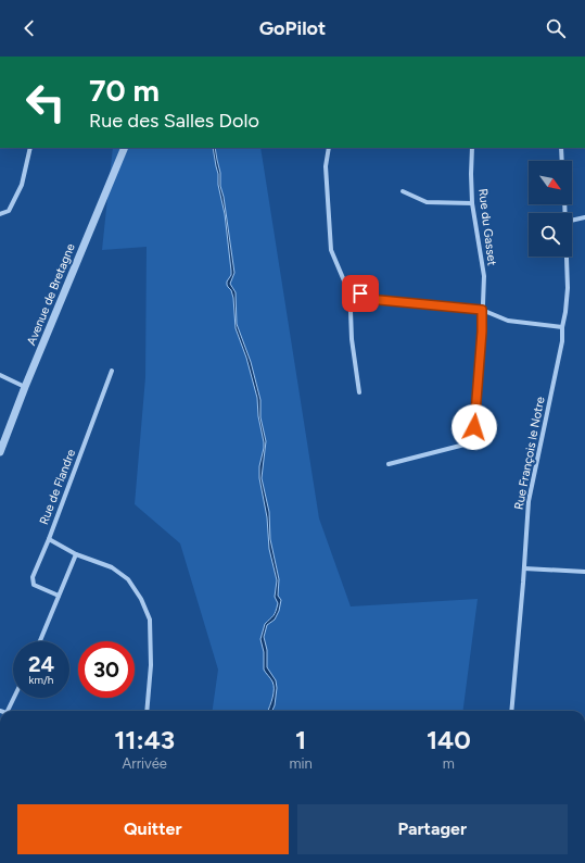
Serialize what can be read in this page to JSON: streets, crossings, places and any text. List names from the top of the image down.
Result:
{
  "streets": {
    "street": [
      "Rue du Gasset",
      "Avenue de Bretagne",
      "Rue François le Notre",
      "Rue de Flandre"
    ]
  },
  "north": "bottom right",
  "page": {
    "header": "GoPilot",
    "turn": ["70 m", "Rue des Salles Dolo"],
    "speed": "24 km/h",
    "limit": "30",
    "eta": [
      "11:43",
      "Arrivée",
      "1",
      "min",
      "140",
      "m"
    ],
    "buttons": ["Quitter", "Partager"]
  }
}
